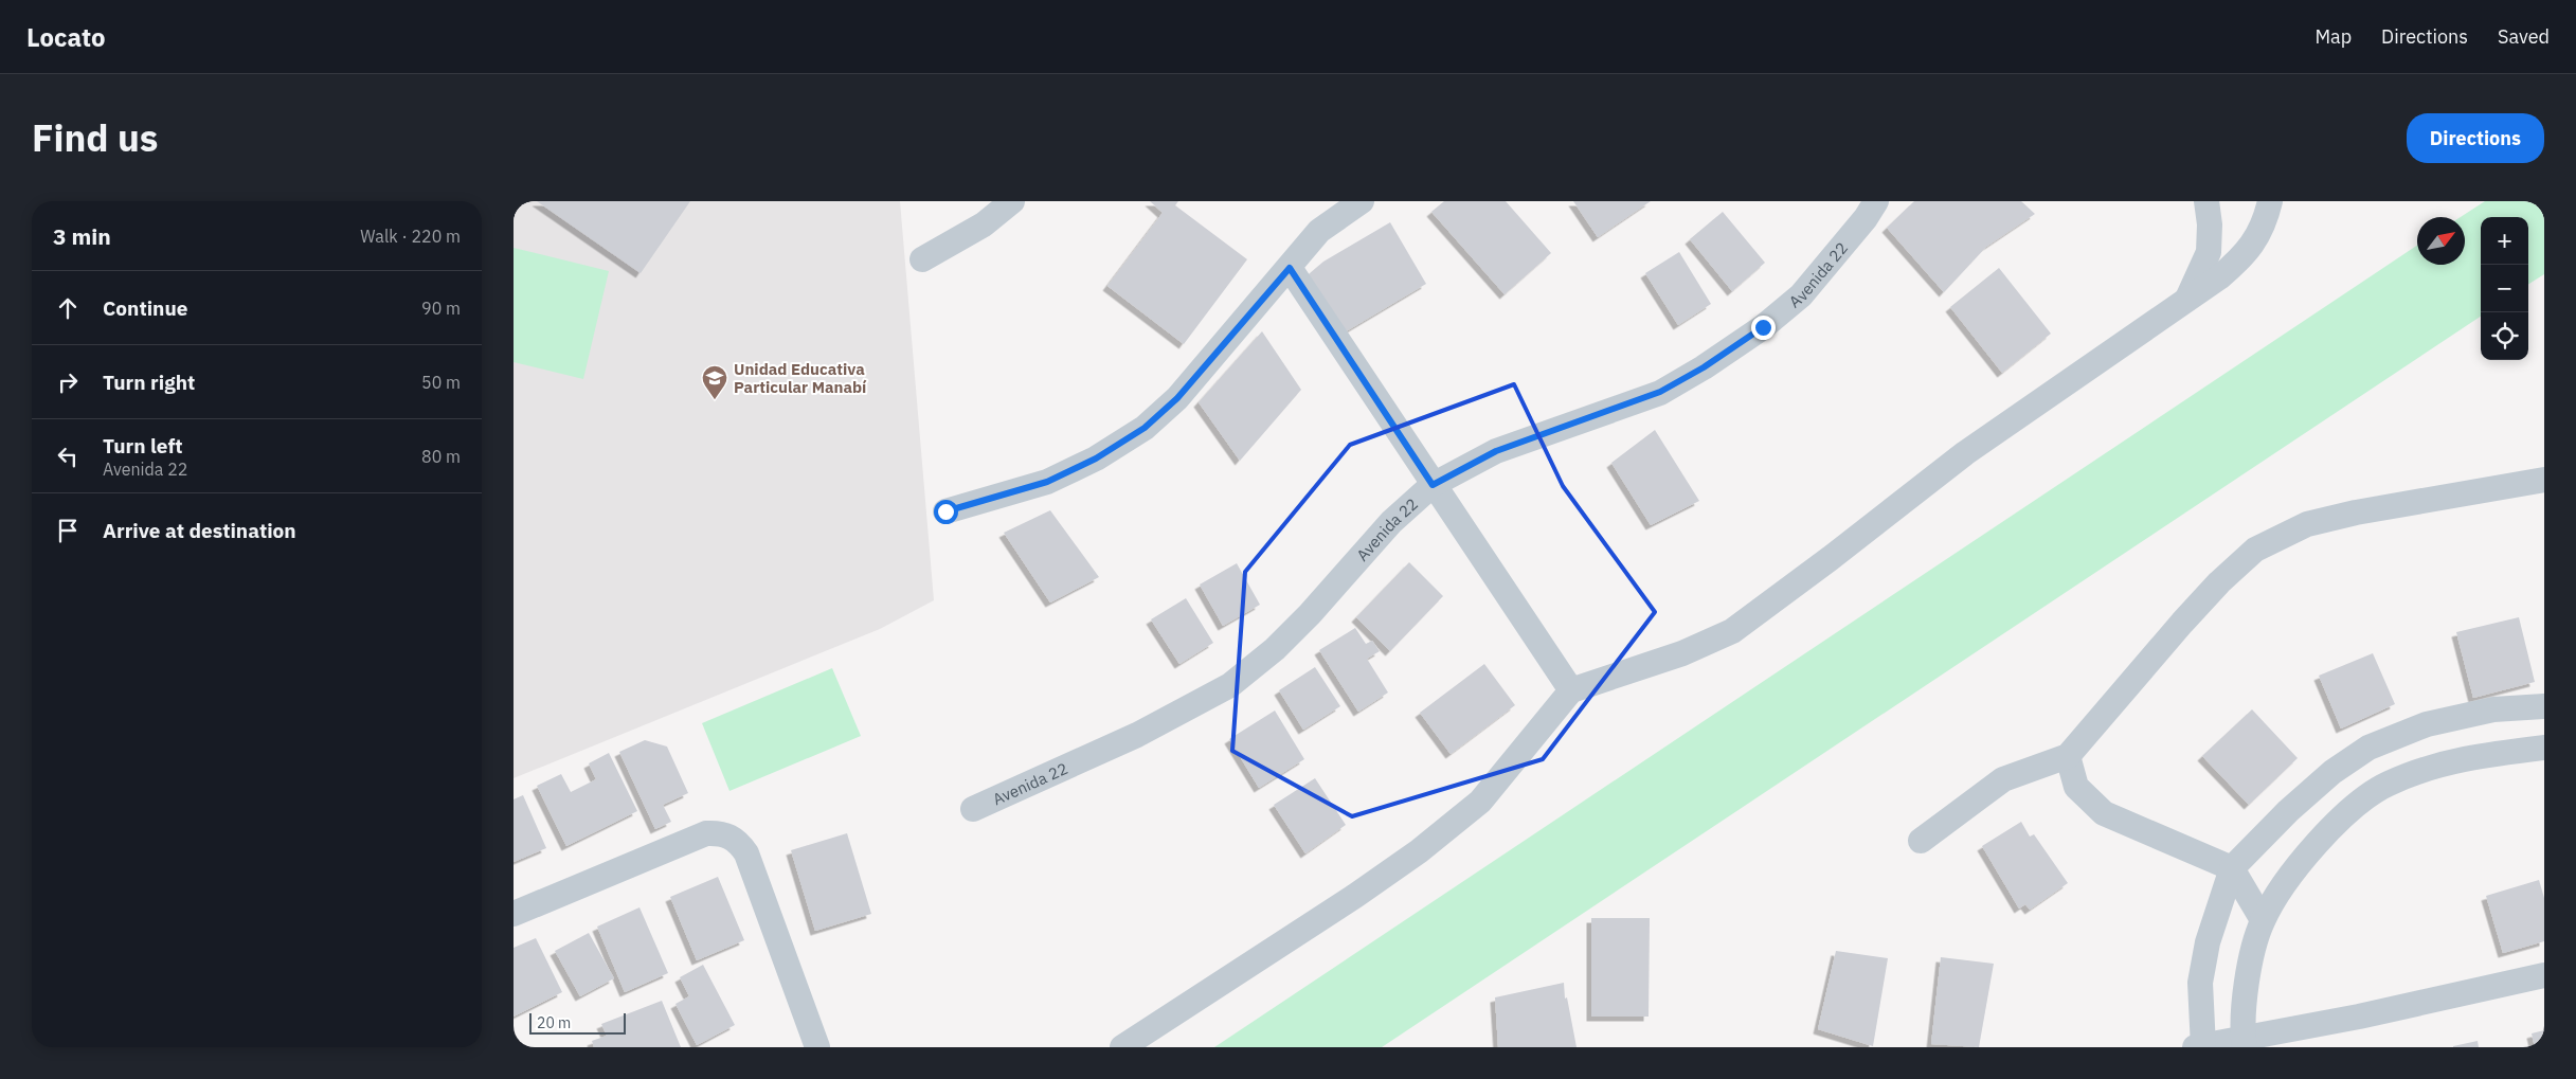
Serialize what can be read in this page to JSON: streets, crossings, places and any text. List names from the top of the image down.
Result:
{
  "streets": {
    "street": ["Avenida 22"]
  },
  "places": {
    "school or university": ["Unidad Educativa Particular Manabí"]
  },
  "scale_bar": "20 m",
  "north": "top right",
  "page": {
    "header": "Locato",
    "nav": ["Map", "Directions", "Saved"],
    "title": "Find us",
    "buttons": "Directions",
    "heading": ["3 min", "Walk · 220 m"],
    "map_buttons": ["+", "−"],
    "list": [
      ["Continue", "90 m"],
      ["Turn right", "50 m"],
      ["Turn left", "Avenida 22", "80 m"],
      "Arrive at destination"
    ],
    "scale": "20 m"
  }
}
